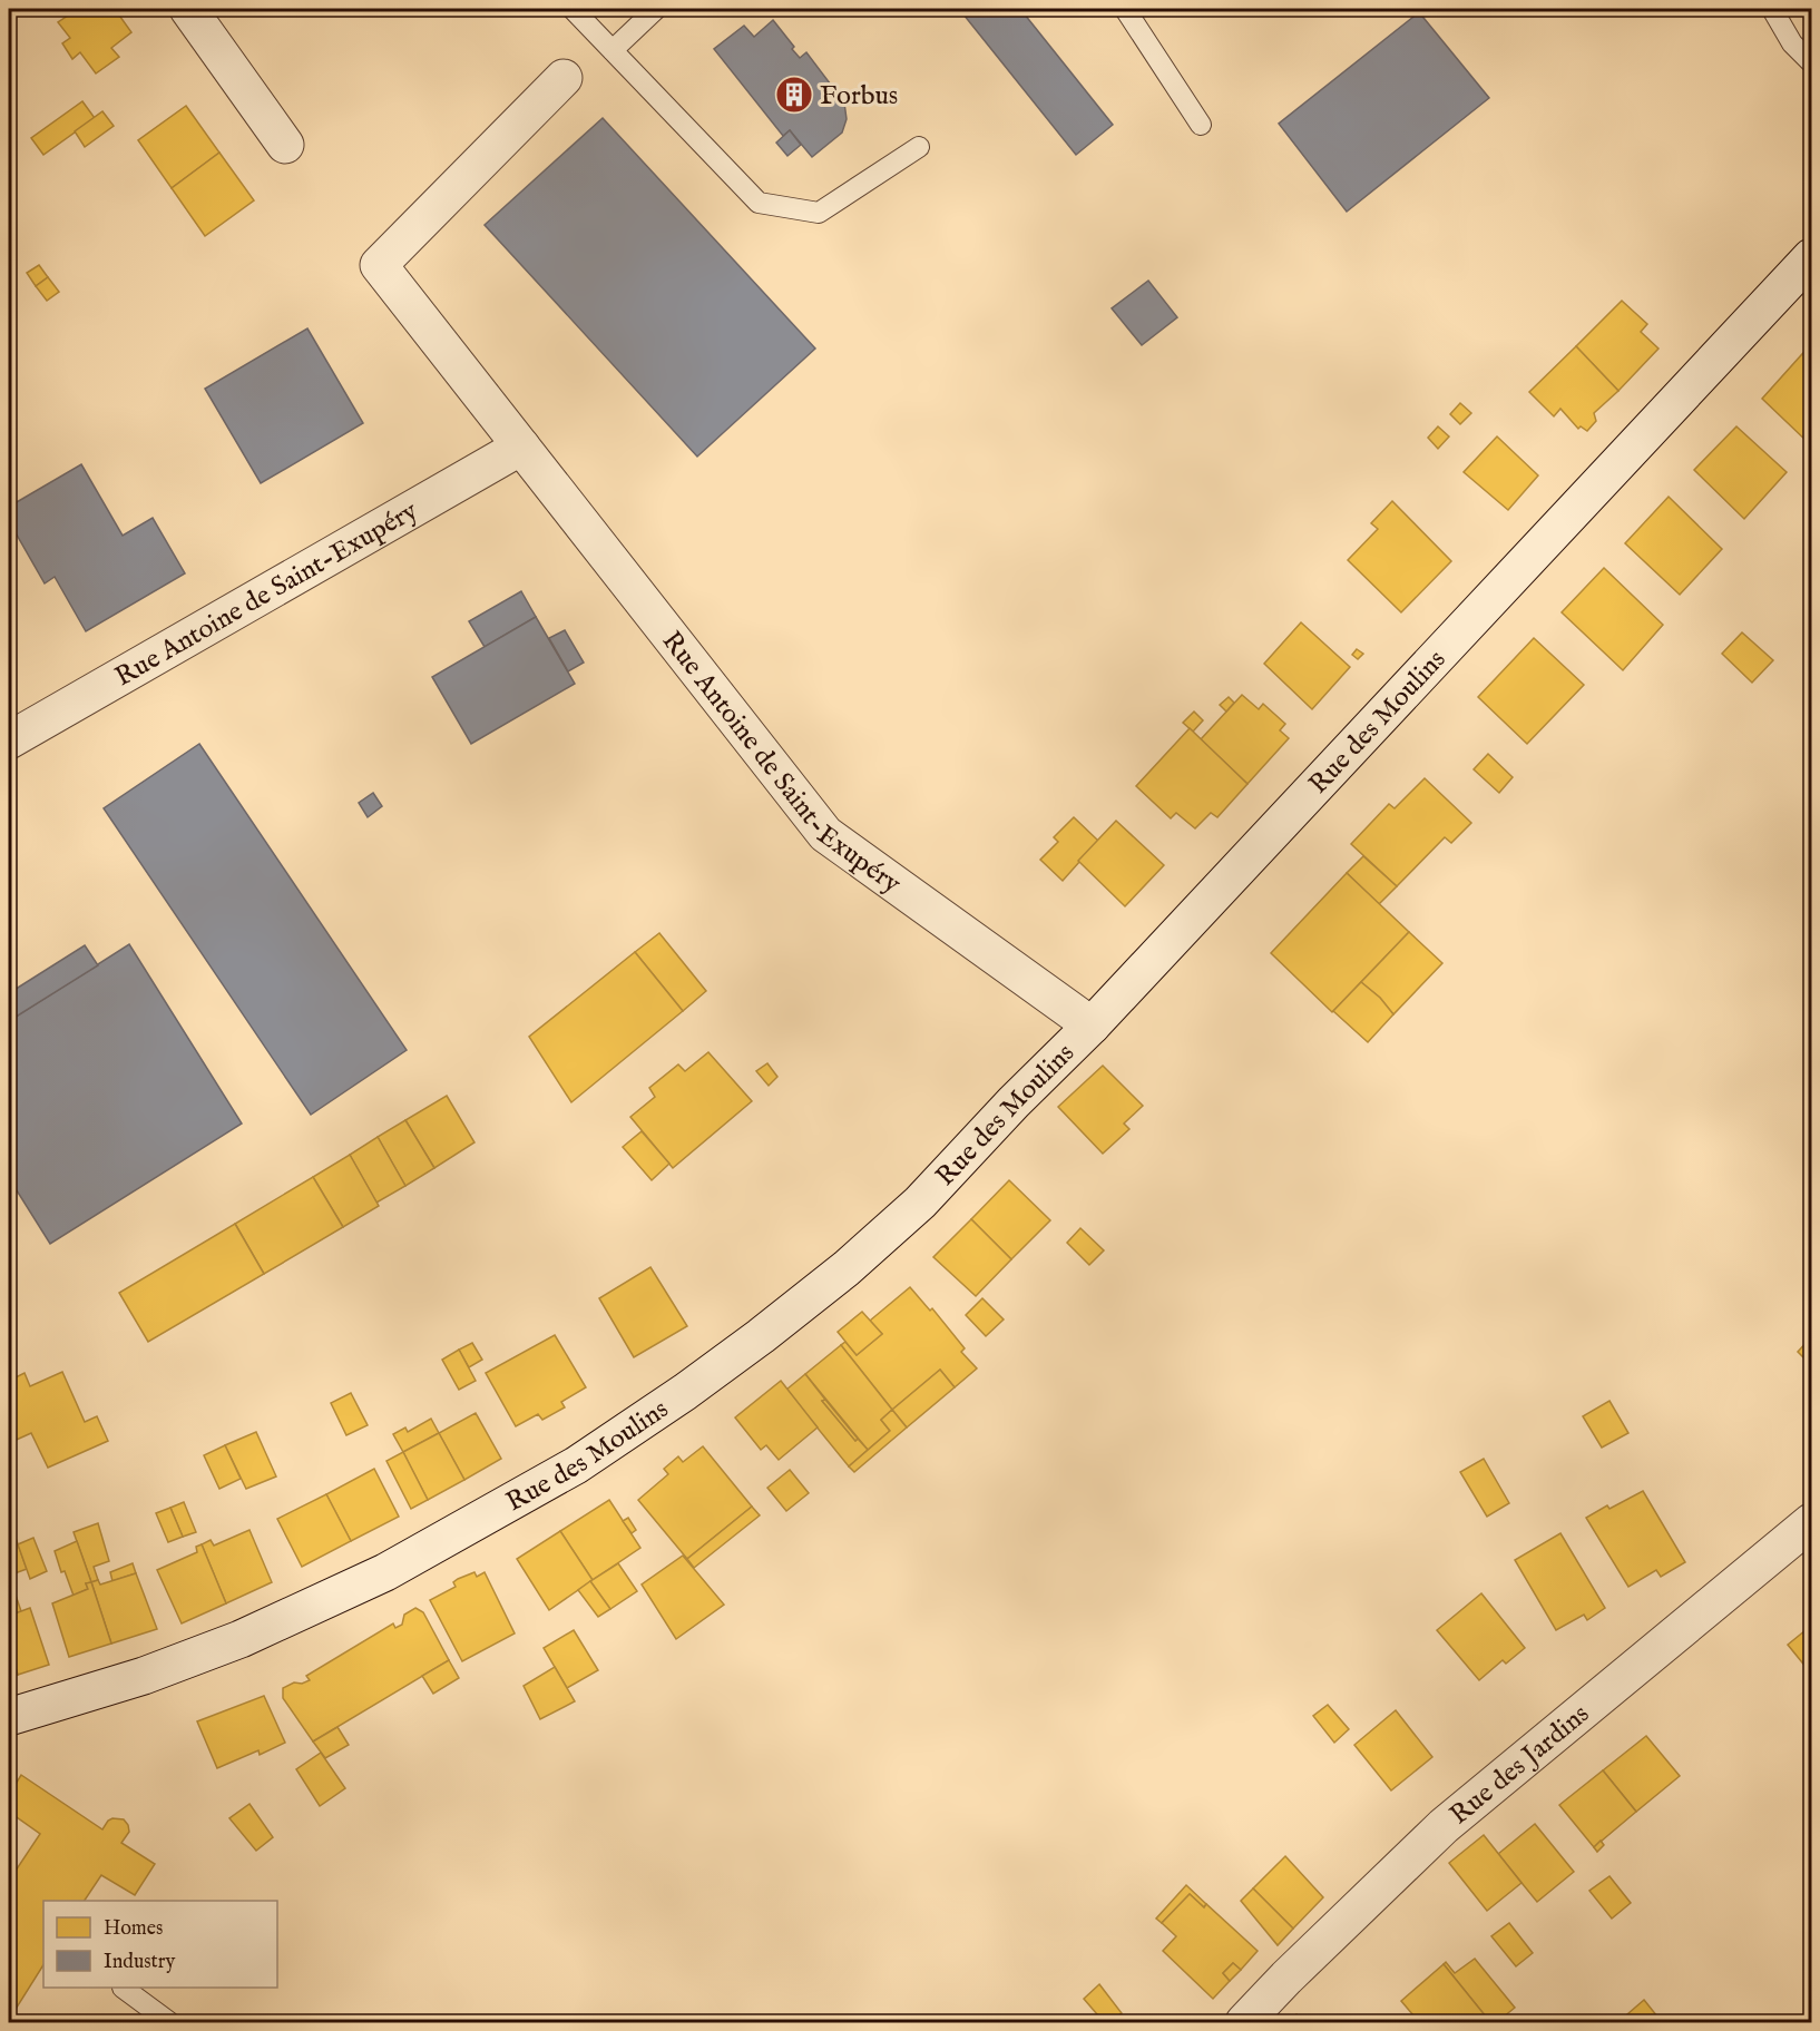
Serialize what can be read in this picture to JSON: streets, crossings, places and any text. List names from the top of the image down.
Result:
{
  "streets": {
    "street": ["Rue Antoine de Saint-Exupéry", "Rue des Moulins", "Rue des Jardins"]
  },
  "crossings": [
    ["Rue Antoine de Saint-Exupéry", "Rue des Moulins"]
  ],
  "places": {
    "building": ["Forbus"]
  },
  "legend": ["Homes", "Industry"]
}
